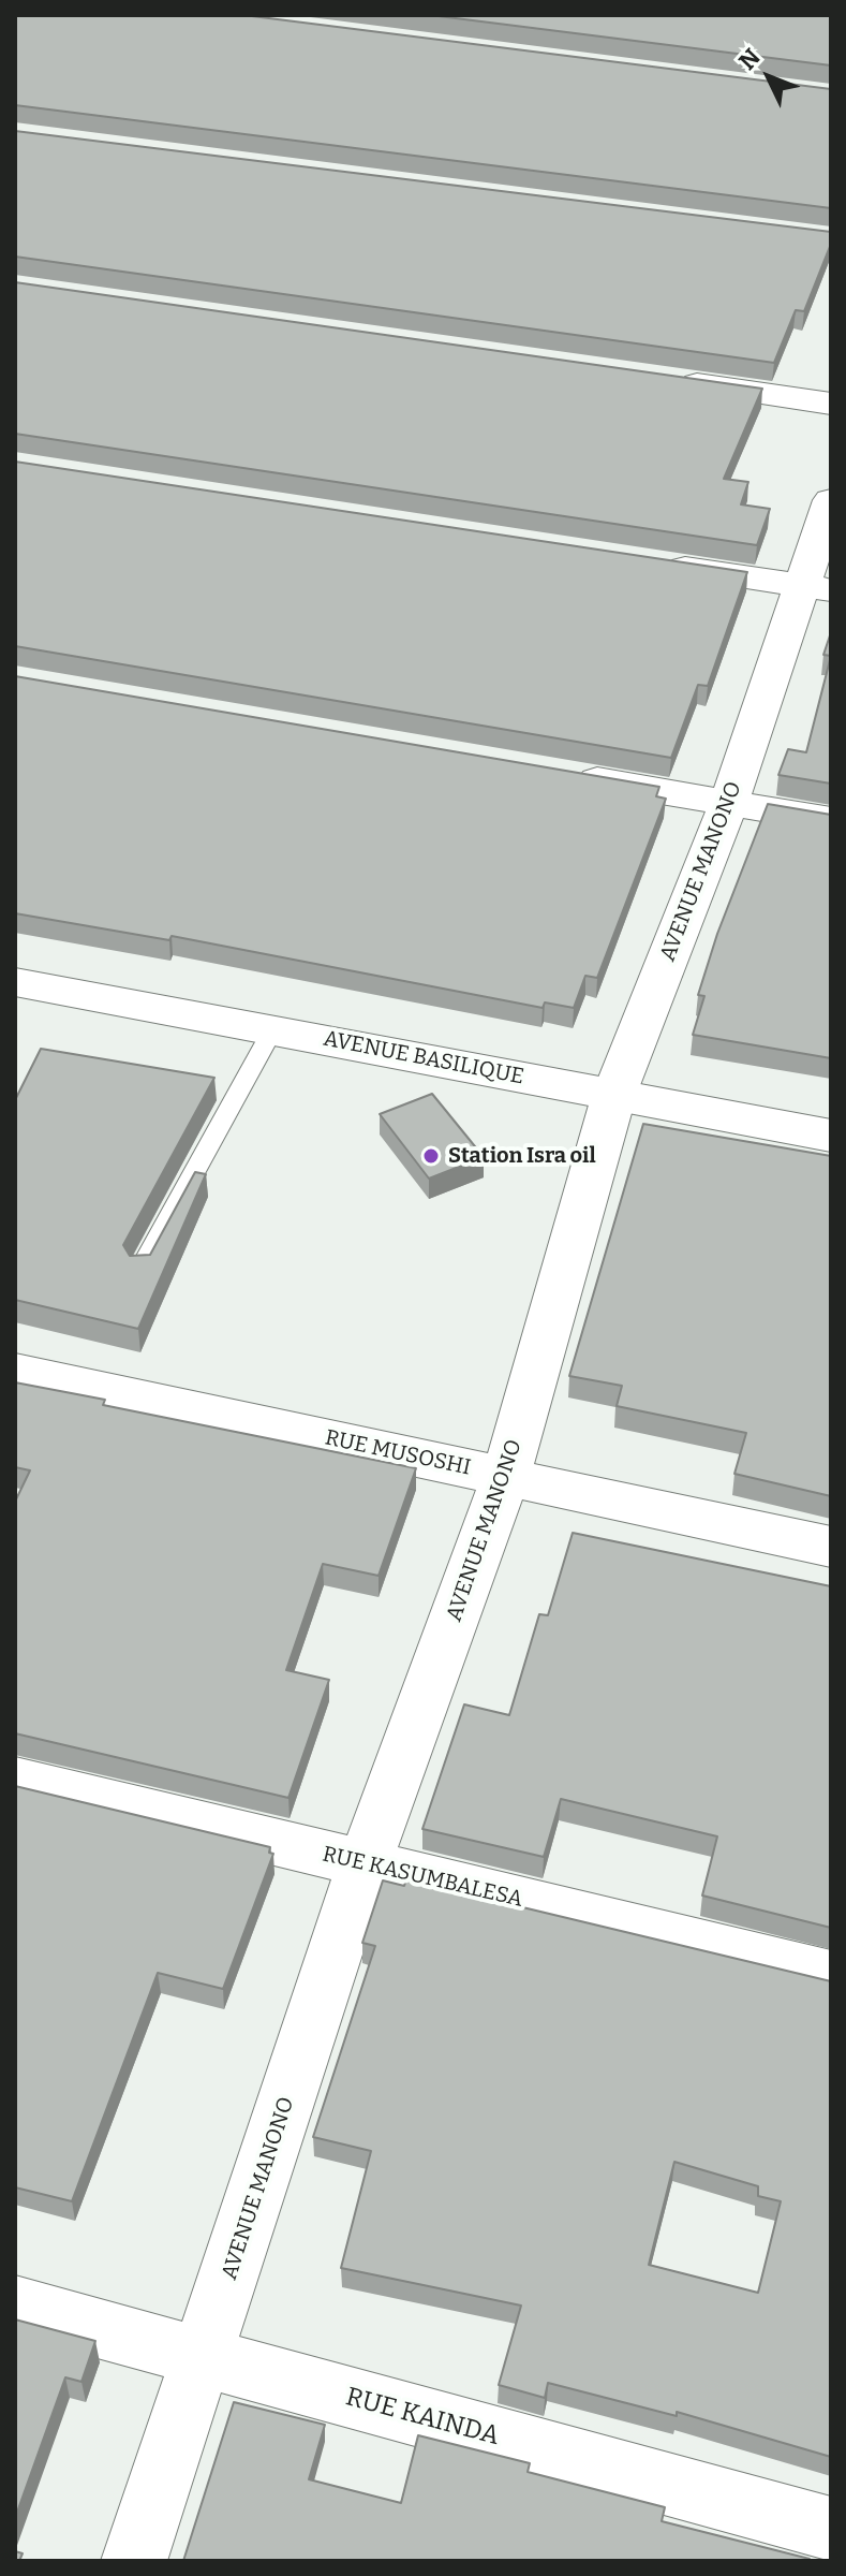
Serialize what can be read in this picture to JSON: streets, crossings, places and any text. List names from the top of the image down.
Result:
{
  "streets": {
    "street": [
      "AVENUE MANONO",
      "AVENUE BASILIQUE",
      "RUE MUSOSHI",
      "RUE KASUMBALESA",
      "RUE KAINDA"
    ]
  },
  "crossings": [
    ["AVENUE MANONO", "AVENUE BASILIQUE"],
    ["AVENUE MANONO", "RUE MUSOSHI"],
    ["AVENUE MANONO", "RUE KASUMBALESA"],
    ["AVENUE MANONO", "RUE KAINDA"]
  ],
  "places": ["Station Isra oil"],
  "north": "top left"
}
